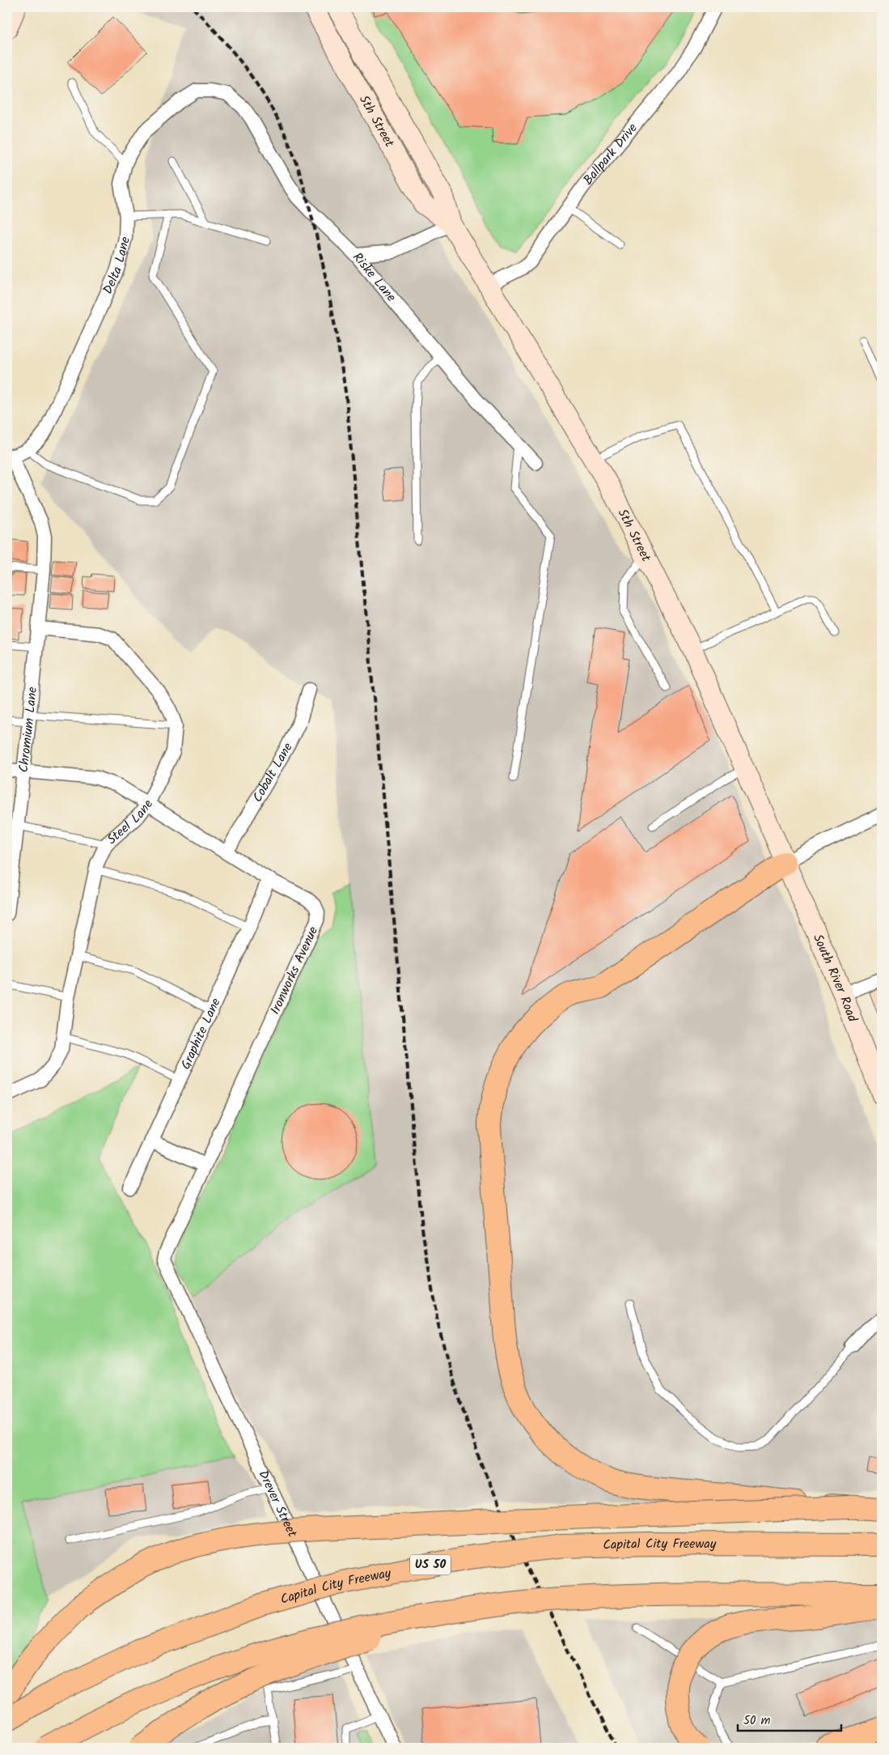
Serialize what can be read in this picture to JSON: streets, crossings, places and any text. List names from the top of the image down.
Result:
{
  "streets": {
    "highway": ["Capital City Freeway", "US 50"],
    "main road": ["5th Street", "South River Road"],
    "street": [
      "Ballpark Drive",
      "Delta Lane",
      "Riske Lane",
      "Chromium Lane",
      "Cobalt Lane",
      "Steel Lane",
      "Ironworks Avenue",
      "Graphite Lane",
      "Drever Street"
    ]
  },
  "crossings": [
    ["5th Street", "Ballpark Drive"],
    ["5th Street", "South River Road"],
    ["Delta Lane", "Riske Lane"],
    ["Delta Lane", "Chromium Lane"],
    ["Chromium Lane", "Steel Lane"],
    ["Chromium Lane", "Ironworks Avenue"],
    ["Cobalt Lane", "Ironworks Avenue"],
    ["Steel Lane", "Ironworks Avenue"],
    ["Ironworks Avenue", "Graphite Lane"],
    ["Ironworks Avenue", "Drever Street"]
  ],
  "scale_bar": "50 m"
}
